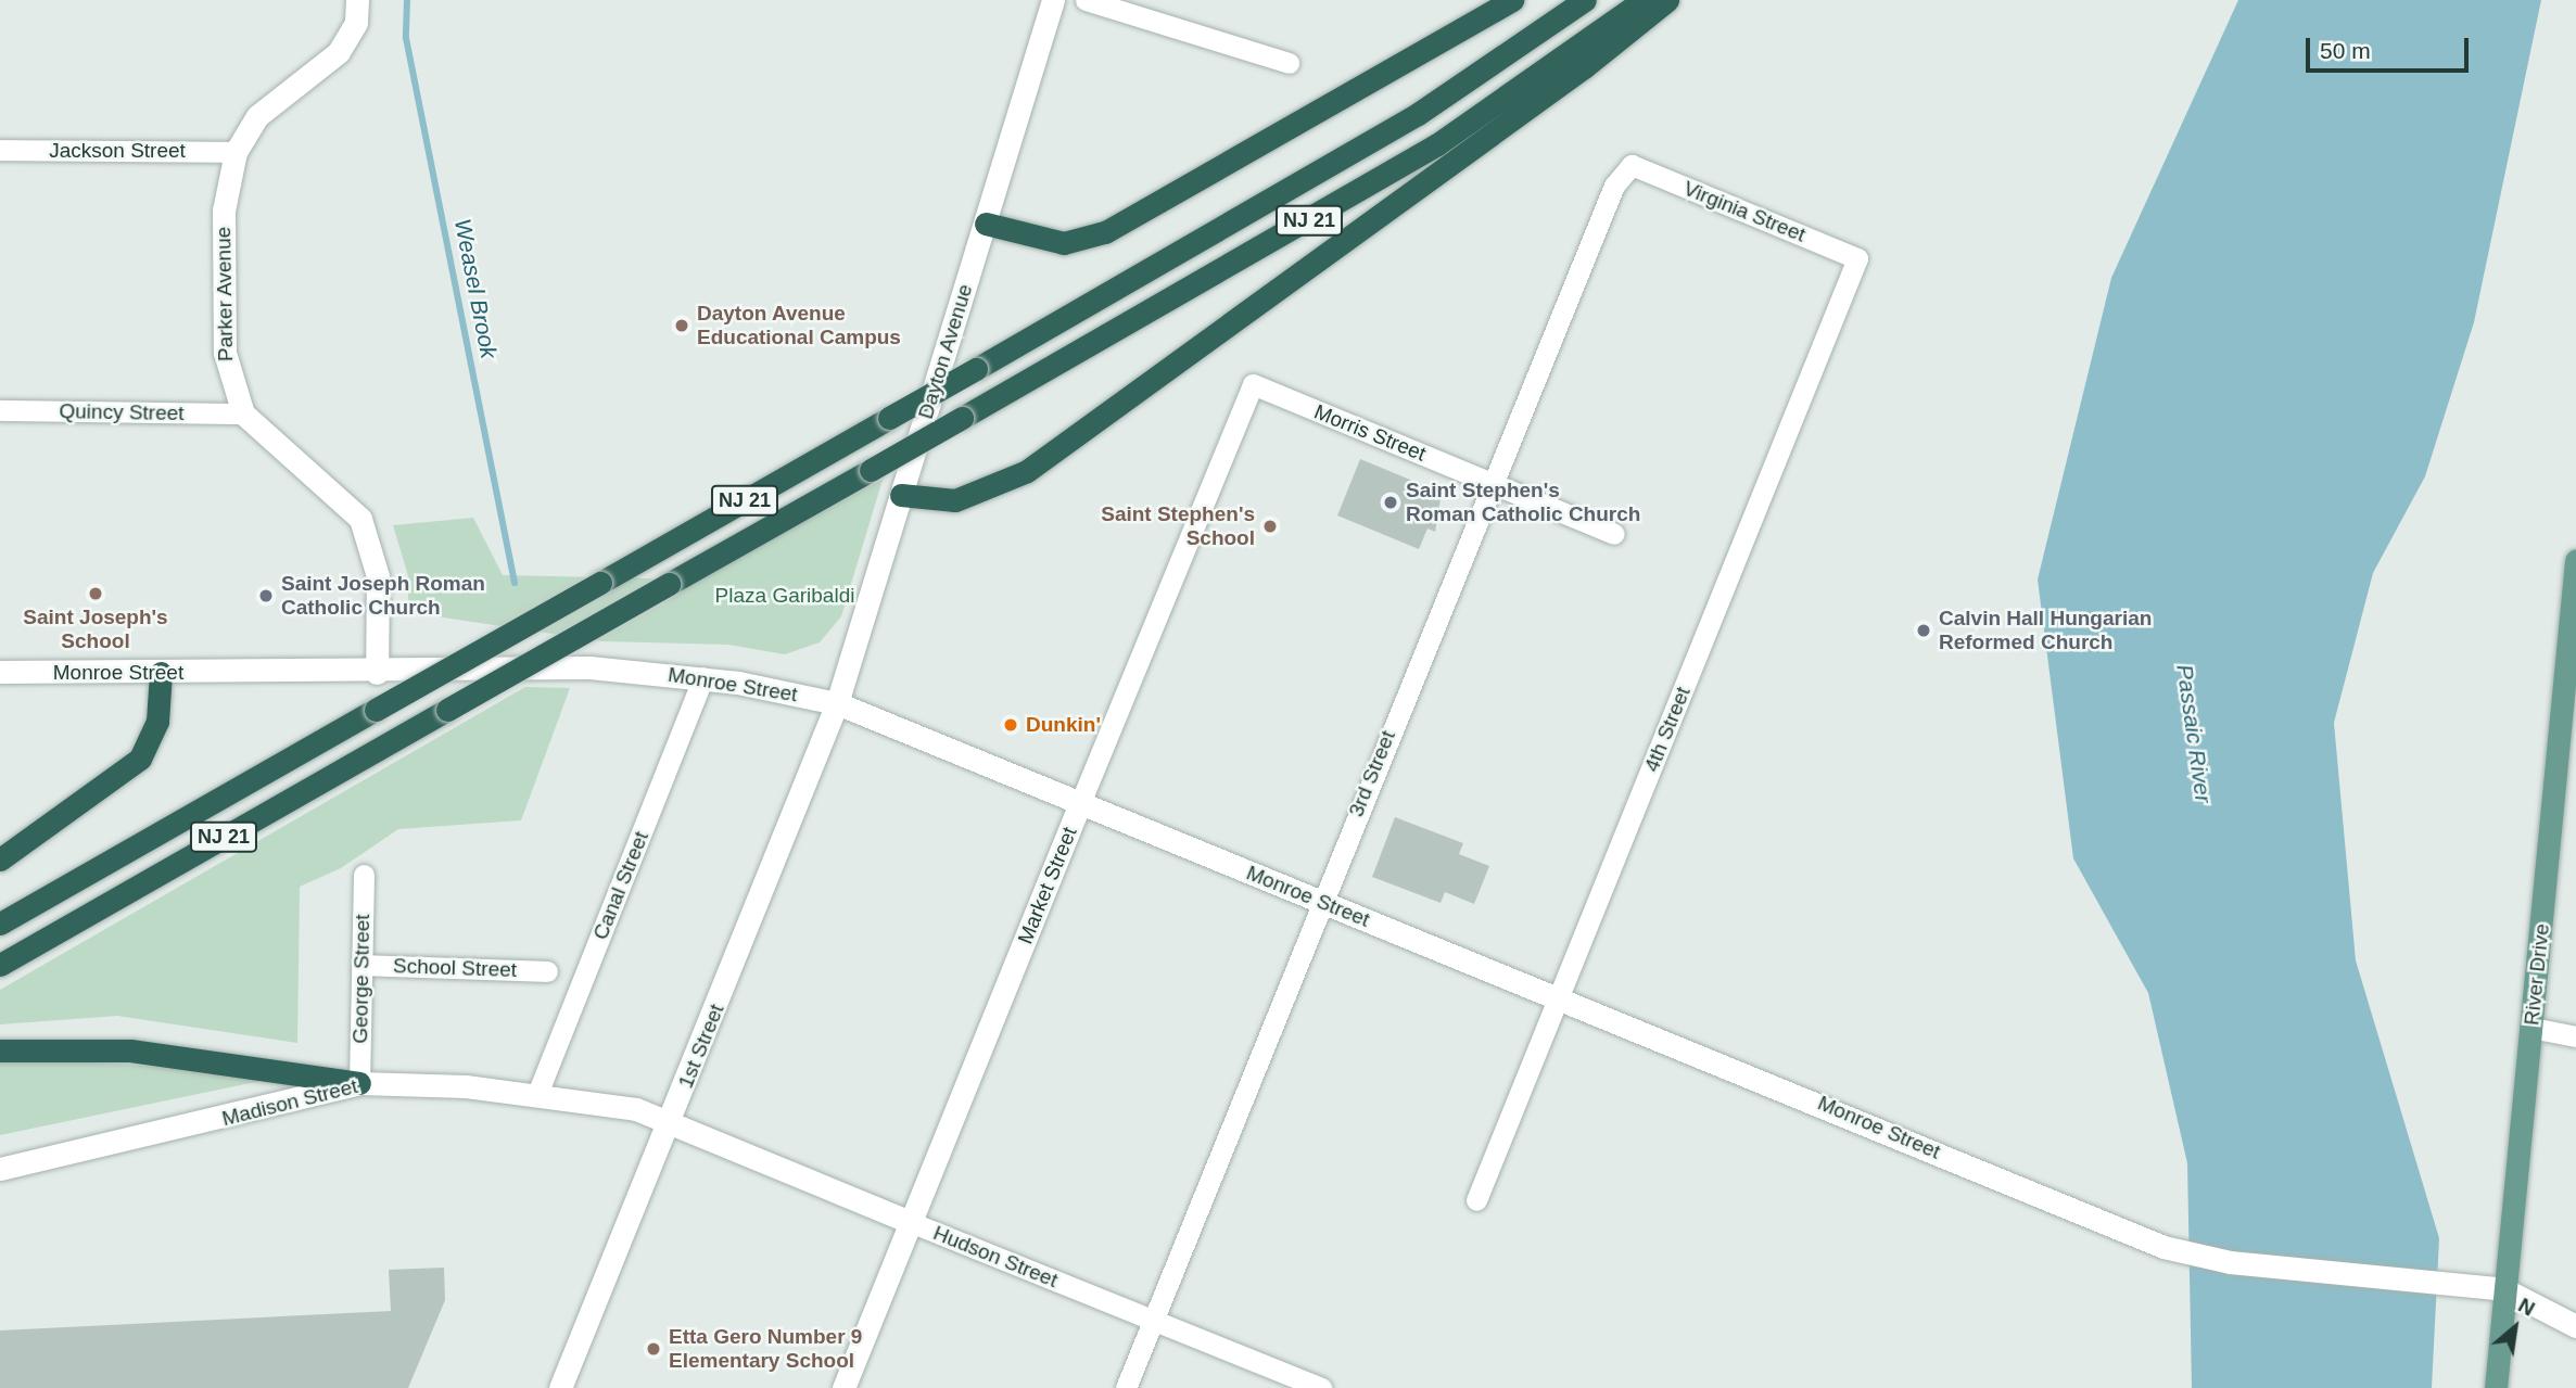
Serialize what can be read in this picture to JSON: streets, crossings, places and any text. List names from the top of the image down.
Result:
{
  "streets": {
    "highway": ["NJ 21"],
    "main road": [
      "Parker Avenue",
      "Dayton Avenue",
      "Monroe Street",
      "Market Street",
      "River Drive",
      "1st Street",
      "Madison Street",
      "Hudson Street"
    ],
    "street": [
      "Jackson Street",
      "Virginia Street",
      "Quincy Street",
      "Morris Street",
      "4th Street",
      "3rd Street",
      "Canal Street",
      "School Street",
      "George Street"
    ]
  },
  "crossings": [
    ["Jackson Street", "Parker Avenue"],
    ["Virginia Street", "4th Street"],
    ["Virginia Street", "3rd Street"],
    ["Parker Avenue", "Quincy Street"],
    ["Parker Avenue", "Monroe Street"],
    ["Dayton Avenue", "Monroe Street"],
    ["Dayton Avenue", "1st Street"],
    ["Morris Street", "3rd Street"],
    ["Morris Street", "Market Street"],
    ["Monroe Street", "4th Street"],
    ["Monroe Street", "3rd Street"],
    ["Monroe Street", "Canal Street"],
    ["Monroe Street", "Market Street"],
    ["Monroe Street", "River Drive"],
    ["Monroe Street", "1st Street"],
    ["3rd Street", "Hudson Street"],
    ["Canal Street", "Madison Street"],
    ["Market Street", "Hudson Street"],
    ["School Street", "George Street"],
    ["George Street", "Madison Street"],
    ["1st Street", "Madison Street"],
    ["1st Street", "Hudson Street"],
    ["Madison Street", "Hudson Street"]
  ],
  "water": ["Weasel Brook", "Passaic River"],
  "parks": ["Plaza Garibaldi"],
  "places": [
    "Dayton Avenue Educational Campus",
    "Saint Stephen's Roman Catholic Church",
    "Saint Stephen's School",
    "Saint Joseph's School",
    "Saint Joseph Roman Catholic Church",
    "Calvin Hall Hungarian Reformed Church",
    "Dunkin'",
    "Etta Gero Number 9 Elementary School"
  ],
  "scale_bar": "50 m",
  "north": "top right"
}
